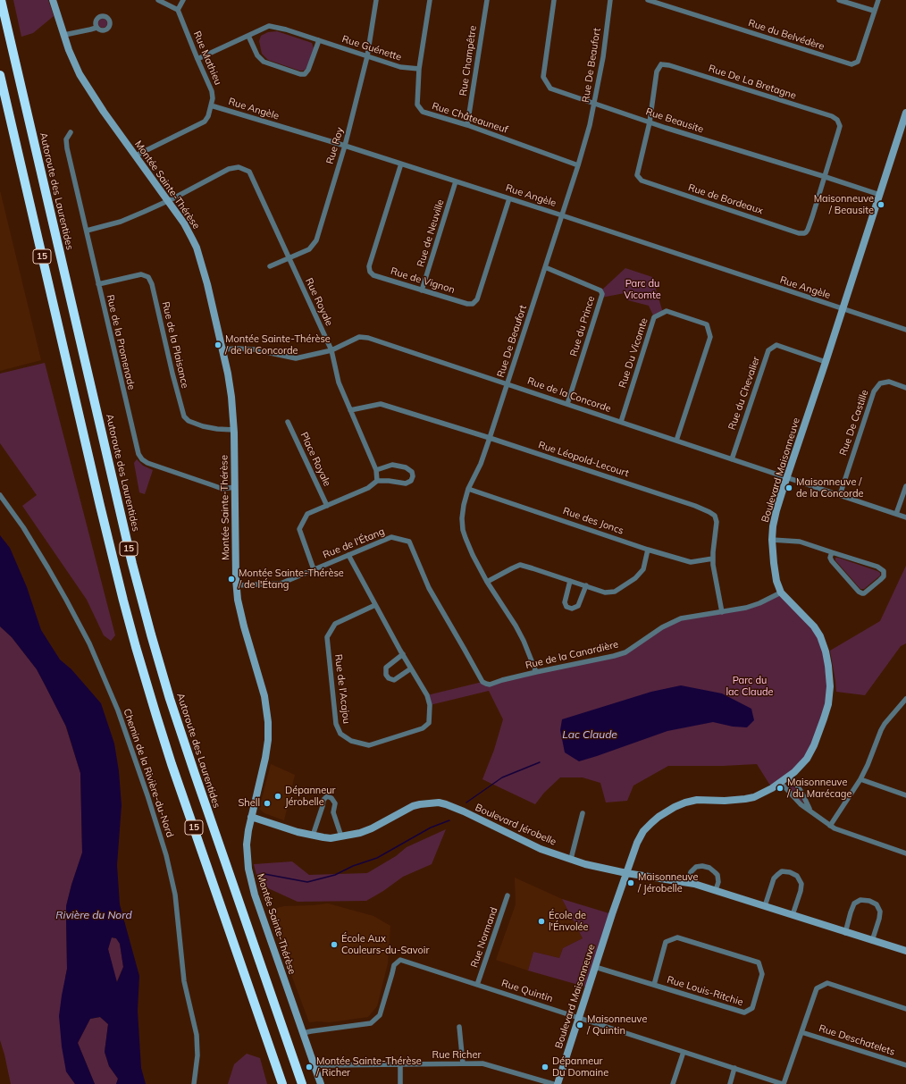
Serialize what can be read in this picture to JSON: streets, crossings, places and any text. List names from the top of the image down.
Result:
{
  "streets": {
    "highway": ["Autoroute des Laurentides", "15"],
    "street": [
      "Rue du Belvédère",
      "Rue Guénette",
      "Rue Mathieu",
      "Rue Champêtre",
      "Rue De Beaufort",
      "Rue De La Bretagne",
      "Rue Angèle",
      "Rue Châteauneuf",
      "Rue Beausite",
      "Rue Roy",
      "Montée Sainte-Thérèse",
      "Rue de Bordeaux",
      "Rue de Neuville",
      "Rue de Vignon",
      "Rue Royale",
      "Rue du Prince",
      "Rue de la Promenade",
      "Rue de la Plaisance",
      "Rue Du Vicomte",
      "Rue du Chevalier",
      "Rue de la Concorde",
      "Rue De Castille",
      "Place Royale",
      "Rue Léopold-Lecourt",
      "Boulevard Maisonneuve",
      "Rue des Joncs",
      "Rue de l'Étang",
      "Rue de la Canardière",
      "Rue de l'Acajou",
      "Chemin de la Rivière-du-Nord",
      "Boulevard Jérobelle",
      "Rue Normand",
      "Rue Quintin",
      "Rue Louis-Ritchie",
      "Rue Deschatelets",
      "Rue Richer"
    ]
  },
  "crossings": [
    ["Rue Guénette", "Rue Mathieu"],
    ["Rue Guénette", "Rue Châteauneuf"],
    ["Rue Guénette", "Rue Roy"],
    ["Rue Mathieu", "Rue Angèle"],
    ["Rue Mathieu", "Montée Sainte-Thérèse"],
    ["Rue Champêtre", "Rue Châteauneuf"],
    ["Rue De Beaufort", "Rue Angèle"],
    ["Rue De Beaufort", "Rue Châteauneuf"],
    ["Rue De Beaufort", "Rue Beausite"],
    ["Rue De Beaufort", "Rue du Prince"],
    ["Rue De Beaufort", "Rue de la Concorde"],
    ["Rue De Beaufort", "Rue Léopold-Lecourt"],
    ["Rue De Beaufort", "Rue des Joncs"],
    ["Rue De Beaufort", "Rue de la Canardière"],
    ["Rue De La Bretagne", "Rue Beausite"],
    ["Rue De La Bretagne", "Rue de Bordeaux"],
    ["Rue Angèle", "Rue Roy"],
    ["Rue Angèle", "Rue de Neuville"],
    ["Rue Angèle", "Rue de Vignon"],
    ["Rue Angèle", "Boulevard Maisonneuve"],
    ["Rue Beausite", "Rue de Bordeaux"],
    ["Rue Beausite", "Boulevard Maisonneuve"],
    ["Rue Roy", "Rue Royale"],
    ["Montée Sainte-Thérèse", "Rue Royale"],
    ["Montée Sainte-Thérèse", "Rue de la Promenade"],
    ["Montée Sainte-Thérèse", "Rue de la Plaisance"],
    ["Montée Sainte-Thérèse", "Rue de la Concorde"],
    ["Montée Sainte-Thérèse", "Rue de l'Étang"],
    ["Montée Sainte-Thérèse", "Boulevard Jérobelle"],
    ["Montée Sainte-Thérèse", "Rue Quintin"],
    ["Montée Sainte-Thérèse", "Rue Richer"],
    ["Rue de Neuville", "Rue de Vignon"],
    ["Rue Royale", "Rue de la Promenade"],
    ["Rue Royale", "Rue de la Concorde"],
    ["Rue Royale", "Rue Léopold-Lecourt"],
    ["Rue du Prince", "Rue de la Concorde"],
    ["Rue de la Promenade", "Rue de la Plaisance"],
    ["Rue Du Vicomte", "Rue de la Concorde"],
    ["Rue du Chevalier", "Rue de la Concorde"],
    ["Rue du Chevalier", "Boulevard Maisonneuve"],
    ["Rue de la Concorde", "Rue De Castille"],
    ["Rue de la Concorde", "Boulevard Maisonneuve"],
    ["Rue Léopold-Lecourt", "Rue des Joncs"],
    ["Rue Léopold-Lecourt", "Rue de la Canardière"],
    ["Boulevard Maisonneuve", "Rue de la Canardière"],
    ["Boulevard Maisonneuve", "Boulevard Jérobelle"],
    ["Boulevard Maisonneuve", "Rue Quintin"],
    ["Boulevard Maisonneuve", "Rue Louis-Ritchie"],
    ["Rue de l'Étang", "Rue de la Canardière"],
    ["Rue de l'Étang", "Rue de l'Acajou"],
    ["Rue Normand", "Rue Quintin"]
  ],
  "water": ["Lac Claude", "Rivière du Nord"],
  "parks": ["Parc du Vicomte", "Parc du lac Claude"],
  "places": [
    "Maisonneuve / Beausite",
    "Montée Sainte-Thérèse / de la Concorde",
    "Maisonneuve / de la Concorde",
    "Montée Sainte-Thérèse / de l'Étang",
    "Maisonneuve / du Marécage",
    "Dépanneur Jérobelle",
    "Shell",
    "Maisonneuve / Jérobelle",
    "École de l'Énvolée",
    "École Aux Couleurs-du-Savoir",
    "Maisonneuve / Quintin",
    "Montée Sainte-Thérèse / Richer",
    "Dépanneur Du Domaine"
  ]
}
